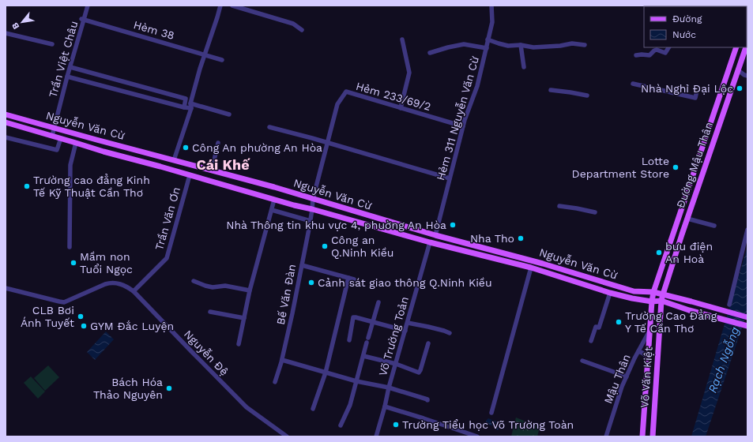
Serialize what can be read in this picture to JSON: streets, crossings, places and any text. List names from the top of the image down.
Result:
{
  "streets": {
    "main road": ["Nguyễn Văn Cừ", "Đường Mậu Thân", "Võ Văn Kiệt"],
    "street": [
      "Hèm 38",
      "Trần Việt Châu",
      "Hẻm 233/69/2",
      "Hẻm 311 Nguyễn Văn Cừ",
      "Trần Văn Ơn",
      "Bế Văn Đàn",
      "Võ Trường Toản",
      "Nguyễn Đệ",
      "Mậu Thân"
    ]
  },
  "crossings": [
    ["Hèm 38", "Trần Việt Châu"],
    ["Trần Việt Châu", "Nguyễn Văn Cừ"],
    ["Hẻm 233/69/2", "Hẻm 311 Nguyễn Văn Cừ"],
    ["Hẻm 233/69/2", "Nguyễn Văn Cừ"],
    ["Hẻm 233/69/2", "Bế Văn Đàn"],
    ["Hẻm 311 Nguyễn Văn Cừ", "Nguyễn Văn Cừ"],
    ["Nguyễn Văn Cừ", "Đường Mậu Thân"],
    ["Nguyễn Văn Cừ", "Trần Văn Ơn"],
    ["Nguyễn Văn Cừ", "Bế Văn Đàn"],
    ["Nguyễn Văn Cừ", "Võ Trường Toản"],
    ["Nguyễn Văn Cừ", "Võ Văn Kiệt"],
    ["Đường Mậu Thân", "Võ Văn Kiệt"],
    ["Trần Văn Ơn", "Nguyễn Đệ"],
    ["Võ Văn Kiệt", "Mậu Thân"]
  ],
  "districts": ["Cái Khế"],
  "water": ["Rạch Ngỗng"],
  "places": [
    "Nhà Nghỉ Đại Lộc",
    "Công An phường An Hòa",
    "Lotte Department Store",
    "Trường cao đẳng Kinh Tế Kỹ Thuật Cần Thơ",
    "Nhà Thông tin khu vực 4, phuờng An Hòa",
    "Nha Tho",
    "Công an Q.Ninh Kiều",
    "bưu điện An Hoà",
    "Mầm non Tuổi Ngọc",
    "Cảnh sát giao thông Q.Ninh Kiều",
    "CLB Bơi Ánh Tuyết",
    "Trường Cao Đẳng Y Tế Cần Thơ",
    "GYM Đắc Luyện",
    "Bách Hóa Thảo Nguyên",
    "Trường Tiểu học Võ Trường Toàn"
  ],
  "legend": ["Đường", "Nước"],
  "north": "bottom left"
}
